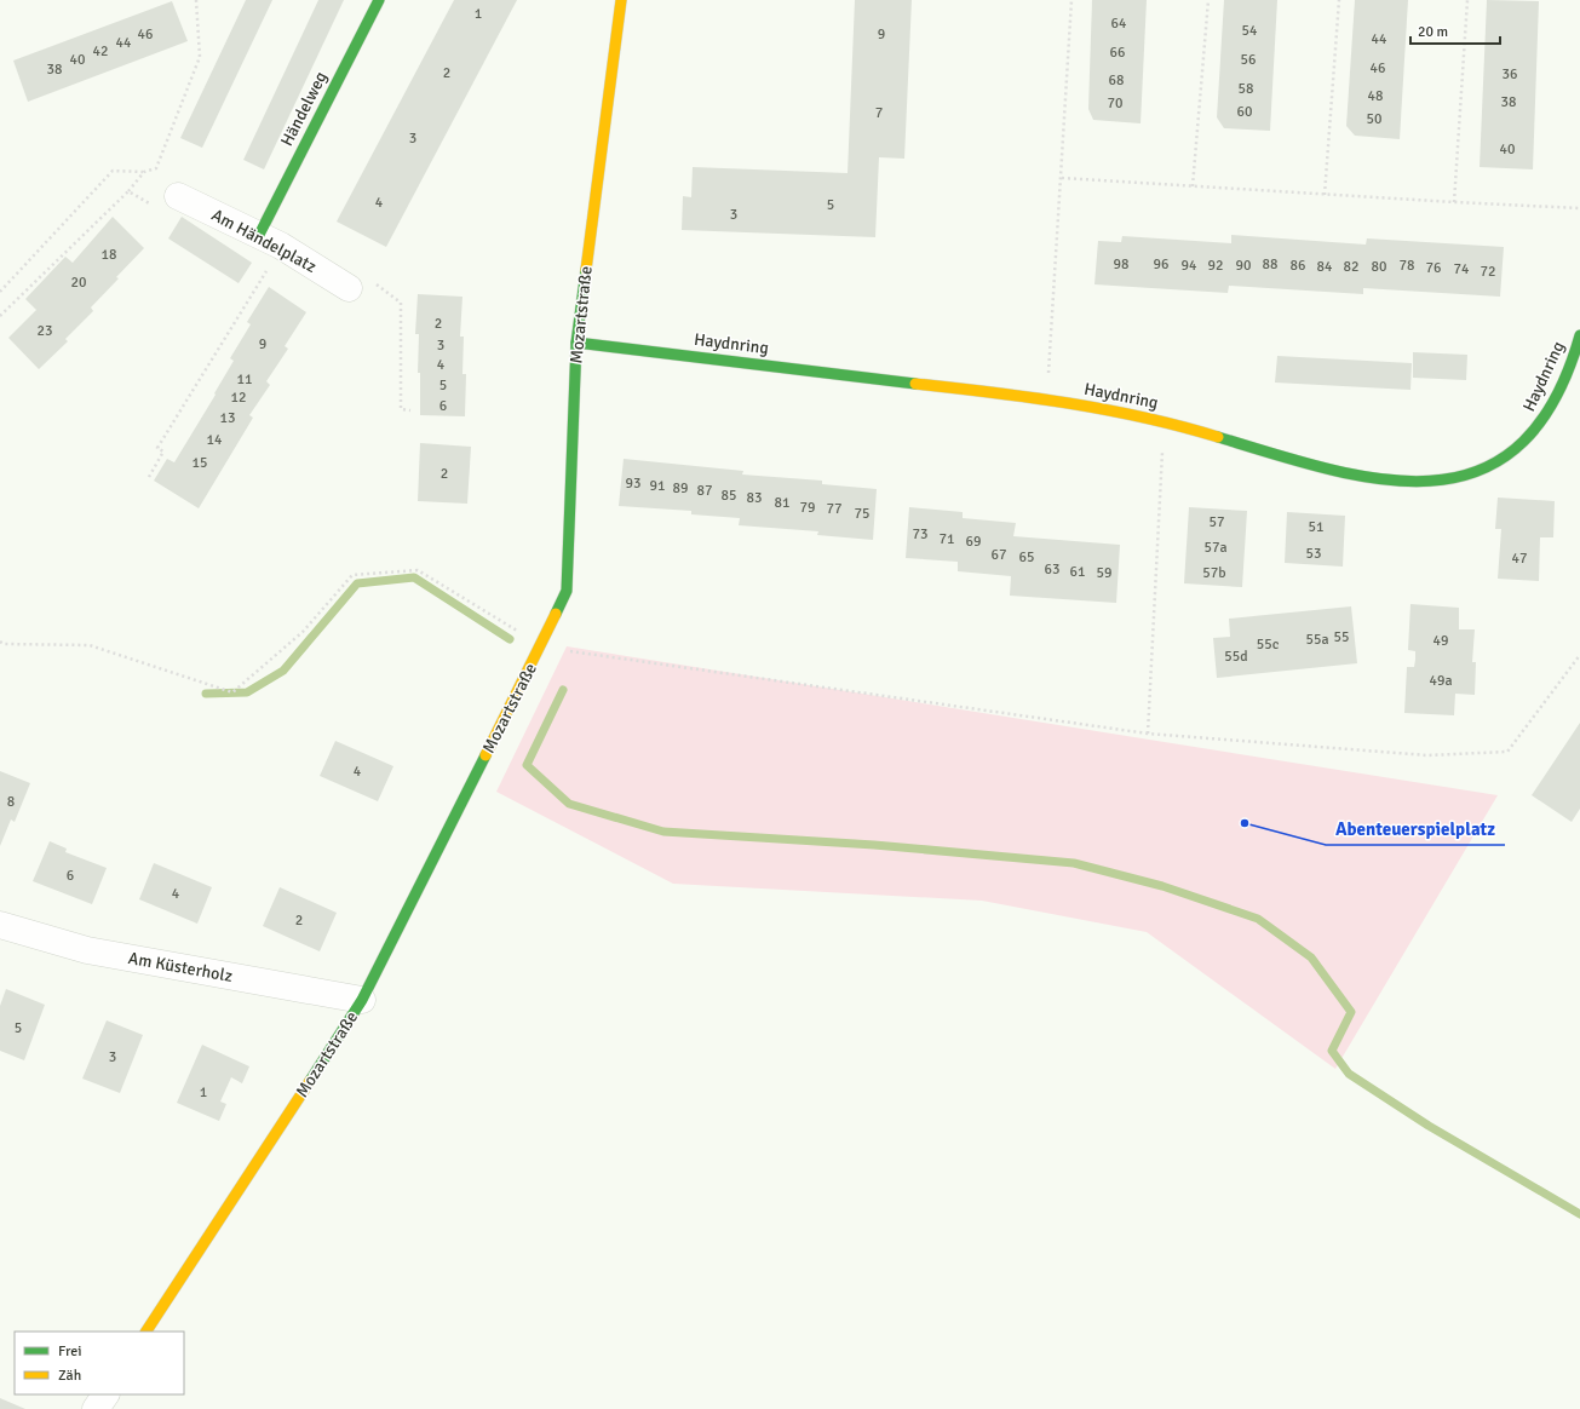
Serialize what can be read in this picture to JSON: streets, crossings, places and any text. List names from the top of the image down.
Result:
{
  "streets": {
    "street": [
      "Händelweg",
      "Am Händelplatz",
      "Mozartstraße",
      "Haydnring",
      "Am Küsterholz"
    ]
  },
  "crossings": [
    ["Händelweg", "Am Händelplatz"],
    ["Mozartstraße", "Haydnring"],
    ["Mozartstraße", "Am Küsterholz"]
  ],
  "places": ["Abenteuerspielplatz"],
  "house_numbers": [
    "1",
    "64",
    "54",
    "46",
    "9",
    "44",
    "44",
    "42",
    "66",
    "40",
    "56",
    "46",
    "38",
    "2",
    "36",
    "68",
    "58",
    "48",
    "38",
    "70",
    "60",
    "7",
    "50",
    "3",
    "40",
    "4",
    "5",
    "3",
    "18",
    "98",
    "96",
    "88",
    "94",
    "92",
    "90",
    "86",
    "78",
    "84",
    "82",
    "80",
    "76",
    "74",
    "72",
    "20",
    "2",
    "23",
    "9",
    "3",
    "4",
    "11",
    "5",
    "12",
    "6",
    "13",
    "14",
    "15",
    "2",
    "93",
    "91",
    "89",
    "87",
    "85",
    "83",
    "81",
    "79",
    "77",
    "75",
    "57",
    "51",
    "73",
    "71",
    "69",
    "57a",
    "53",
    "67",
    "65",
    "47",
    "63",
    "61",
    "59",
    "57b",
    "55",
    "55a",
    "49",
    "55c",
    "55d",
    "49a",
    "4",
    "8",
    "6",
    "4",
    "2",
    "5",
    "3",
    "1"
  ],
  "legend": ["Frei", "Zäh"],
  "scale_bar": "20 m"
}
